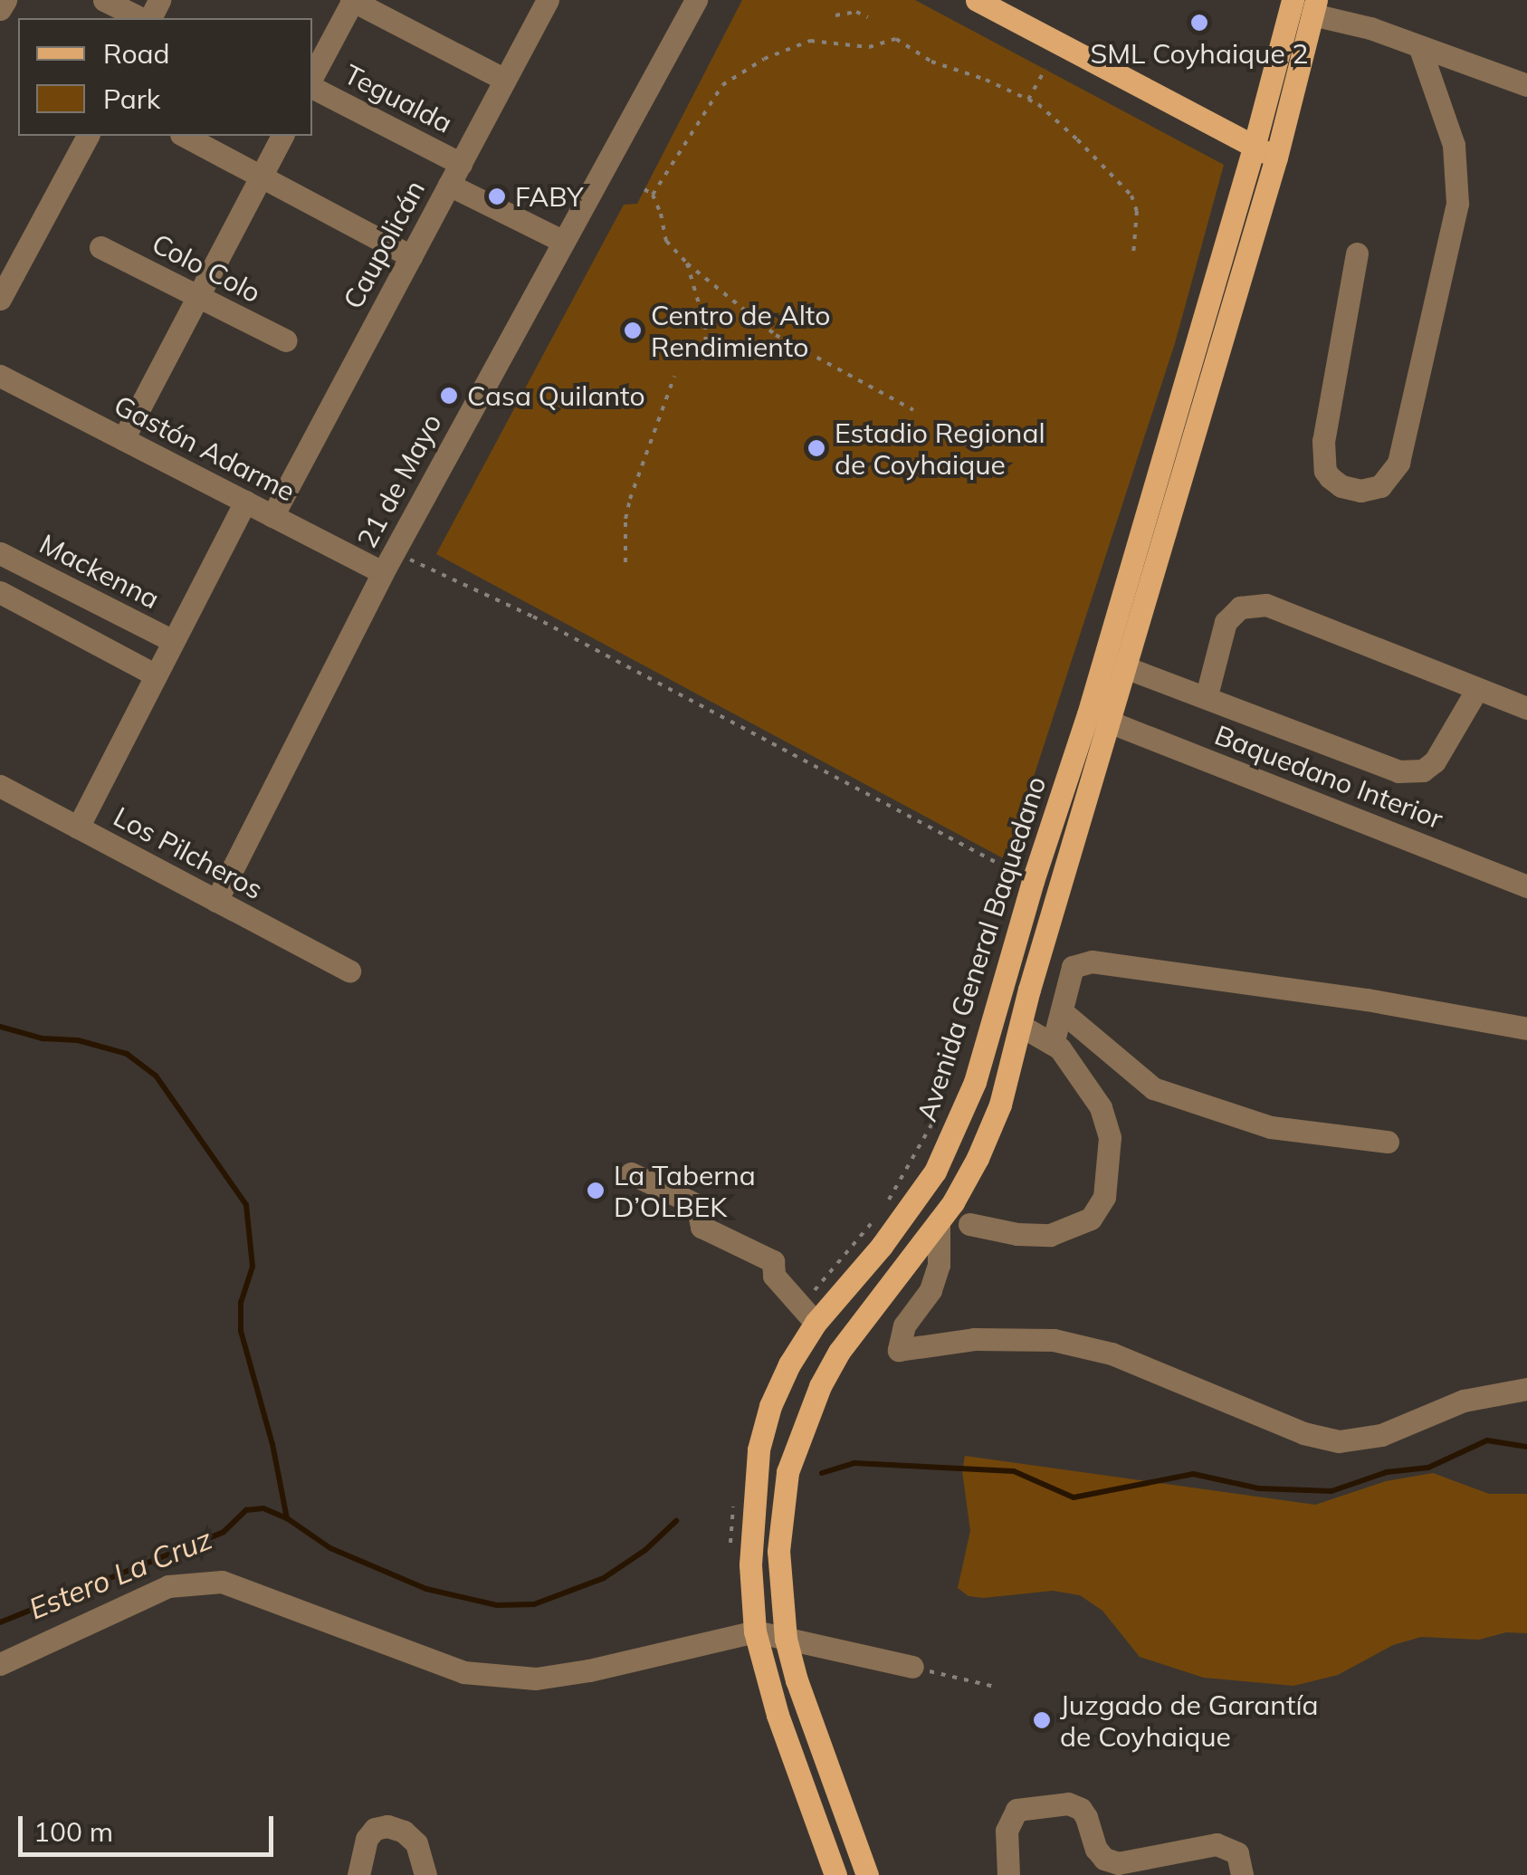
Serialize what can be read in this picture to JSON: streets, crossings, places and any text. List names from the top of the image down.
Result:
{
  "streets": {
    "main road": ["Avenida General Baquedano"],
    "street": [
      "Tegualda",
      "Caupolicán",
      "Colo Colo",
      "Gastón Adarme",
      "21 de Mayo",
      "Mackenna",
      "Baquedano Interior",
      "Los Pilcheros"
    ]
  },
  "crossings": [
    ["Tegualda", "Caupolicán"],
    ["Caupolicán", "Gastón Adarme"],
    ["Gastón Adarme", "21 de Mayo"],
    ["21 de Mayo", "Los Pilcheros"],
    ["Baquedano Interior", "Avenida General Baquedano"]
  ],
  "water": ["Estero La Cruz"],
  "places": [
    "SML Coyhaique 2",
    "FABY",
    "Centro de Alto Rendimiento",
    "Casa Quilanto",
    "Estadio Regional de Coyhaique",
    "La Taberna D’OLBEK",
    "Juzgado de Garantía de Coyhaique"
  ],
  "legend": ["Road", "Park"],
  "scale_bar": "100 m"
}
